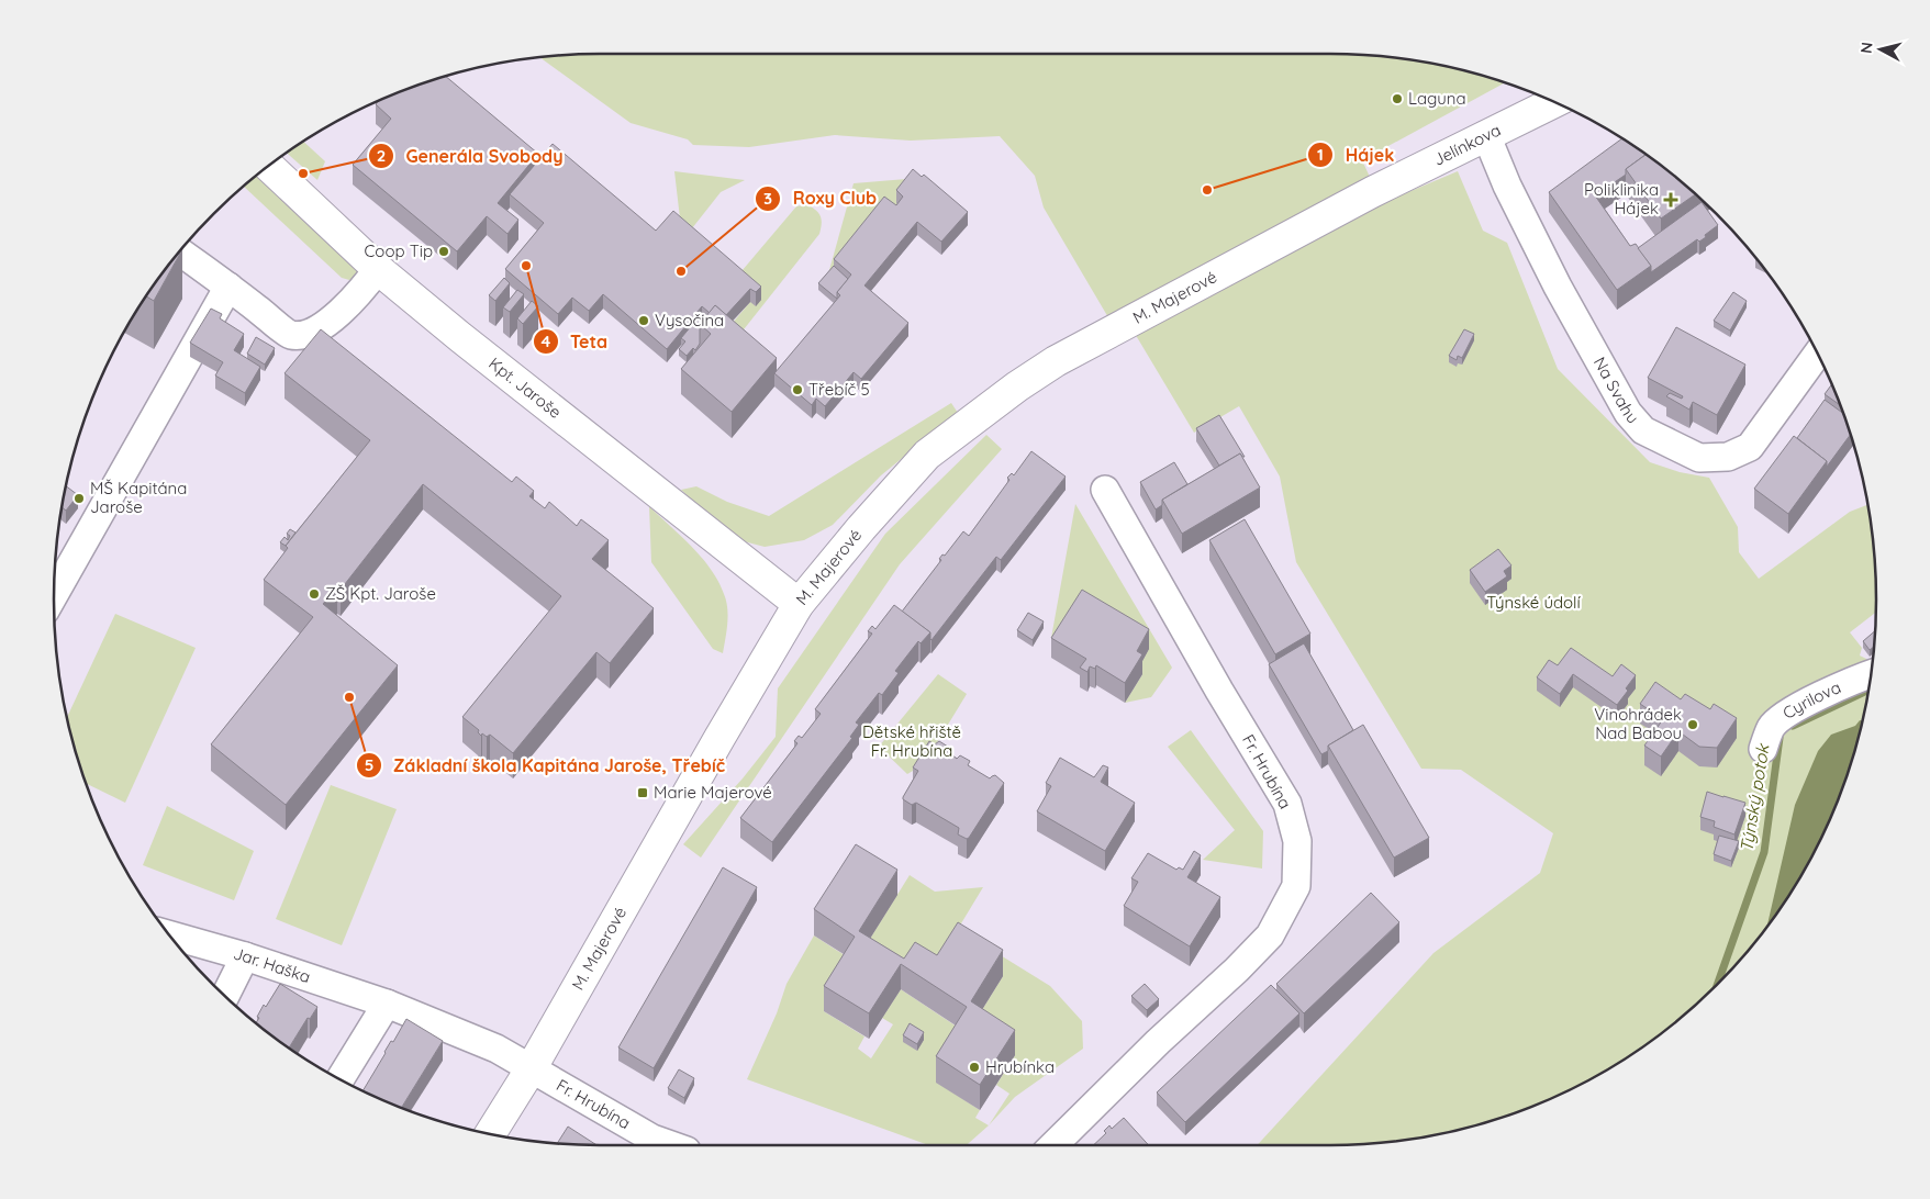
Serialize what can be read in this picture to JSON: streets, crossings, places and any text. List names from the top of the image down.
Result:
{
  "streets": {
    "street": [
      "Jelínkova",
      "M. Majerové",
      "Kpt. Jaroše",
      "Na Svahu",
      "Cyrilova",
      "Fr. Hrubína",
      "Jar. Haška"
    ]
  },
  "crossings": [
    ["Jelínkova", "M. Majerové"],
    ["Jelínkova", "Na Svahu"],
    ["M. Majerové", "Kpt. Jaroše"],
    ["M. Majerové", "Fr. Hrubína"],
    ["M. Majerové", "Jar. Haška"],
    ["Fr. Hrubína", "Jar. Haška"]
  ],
  "water": ["Týnský potok"],
  "parks": ["Týnské údolí", "Dětské hřiště Fr. Hrubína"],
  "places": {
    "other": [
      "Laguna",
      "Generála Svobody",
      "Hájek",
      "Coop Tip",
      "Teta",
      "Roxy Club",
      "Vysočina",
      "Třebíč 5",
      "MŠ Kapitána Jaroše",
      "ZŠ Kpt. Jaroše",
      "Základní škola Kapitána Jaroše, Třebíč",
      "Vinohrádek Nad Babou",
      "Hrubínka"
    ],
    "health": ["Poliklinika Hájek"],
    "transit": ["Marie Majerové"]
  },
  "north": "left"
}
